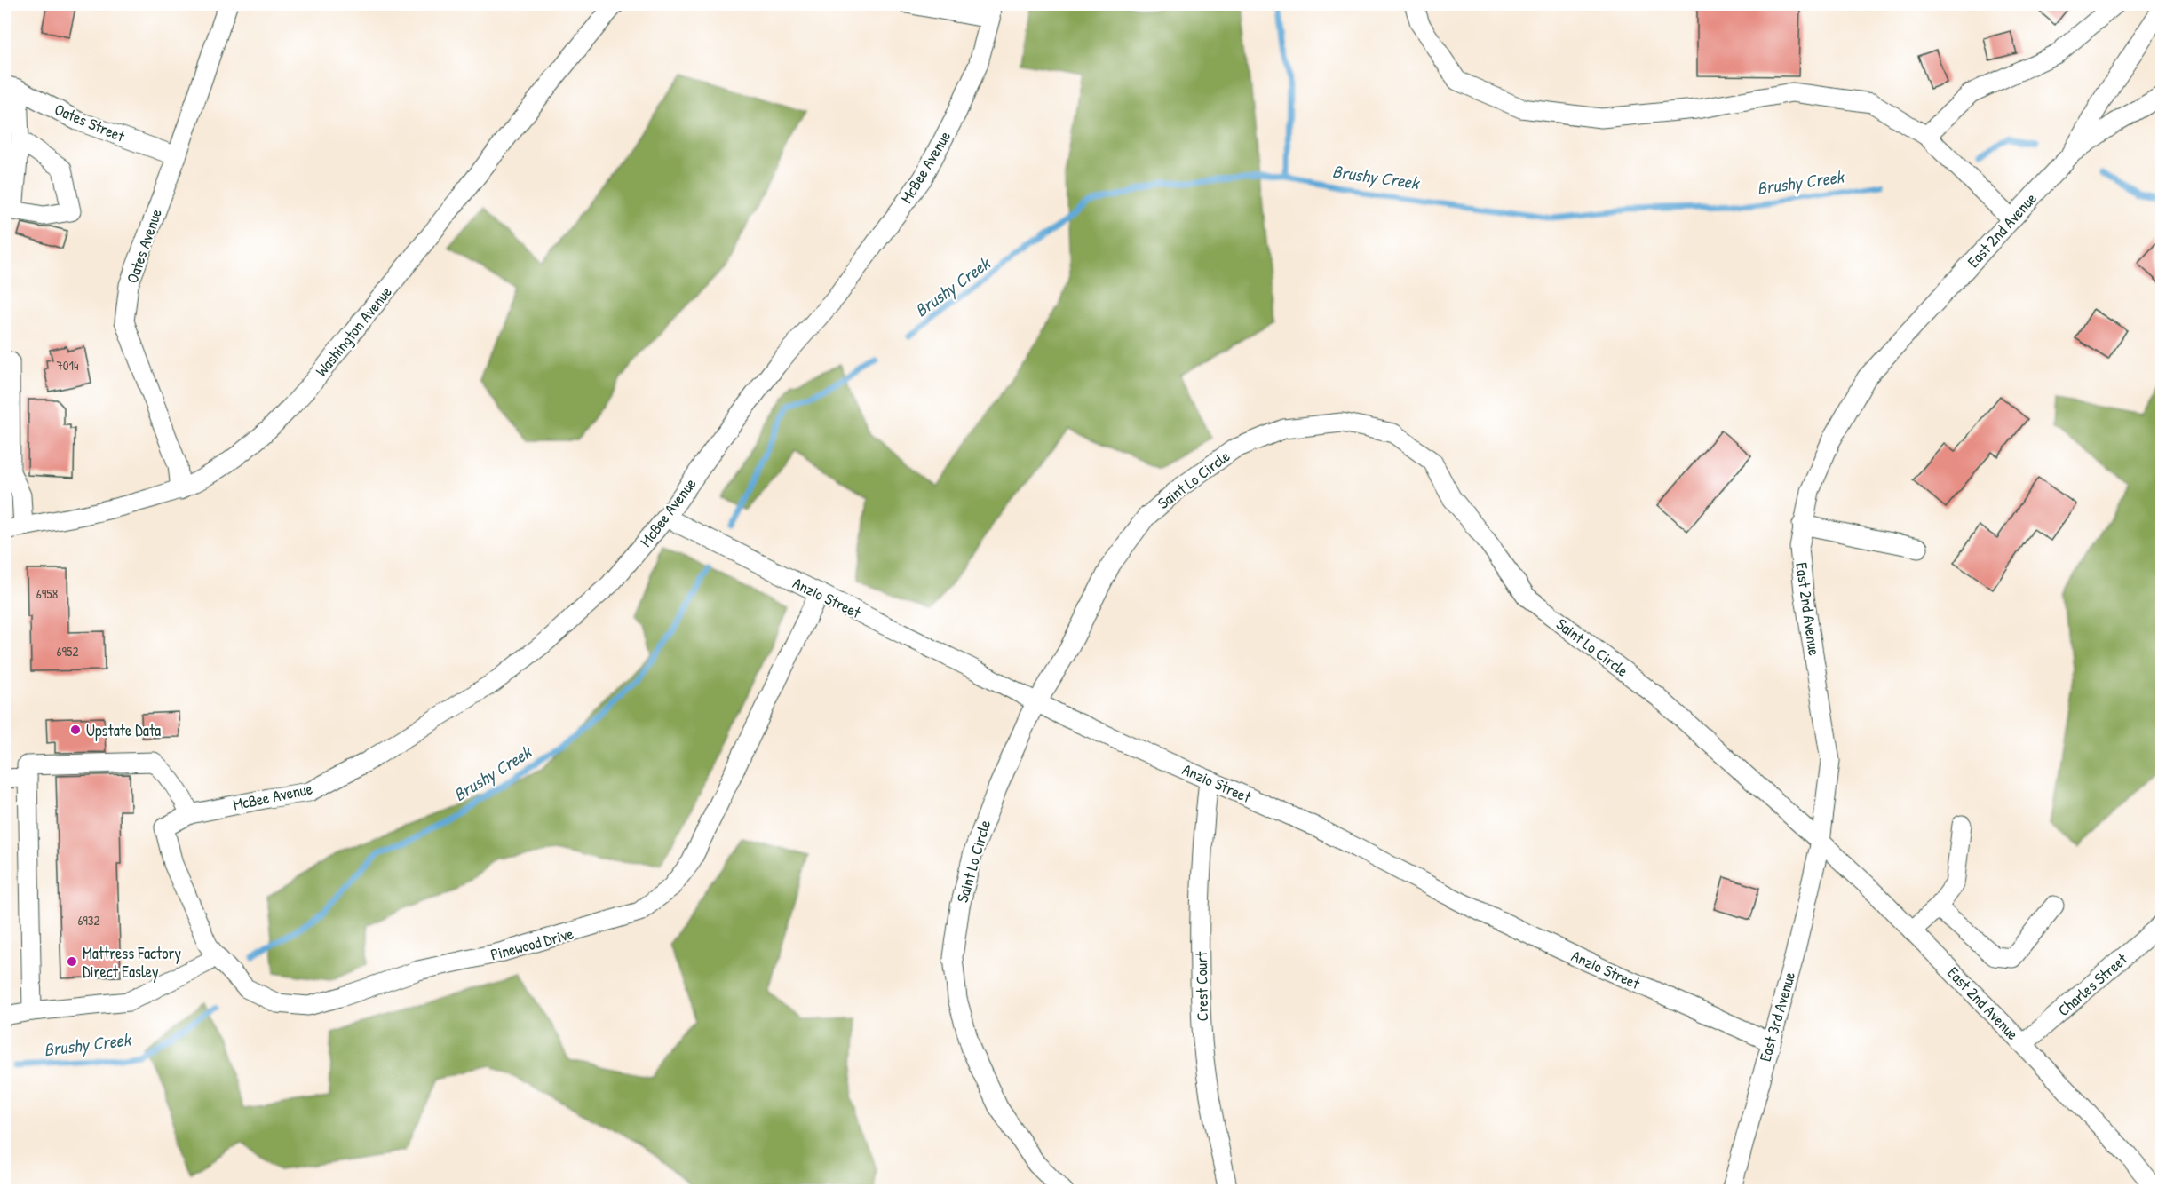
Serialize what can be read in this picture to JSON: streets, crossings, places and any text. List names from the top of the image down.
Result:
{
  "streets": {
    "street": [
      "Oates Street",
      "McBee Avenue",
      "East 2nd Avenue",
      "Oates Avenue",
      "Washington Avenue",
      "Saint Lo Circle",
      "Anzio Street",
      "Pinewood Drive",
      "Charles Street",
      "Crest Court",
      "East 3rd Avenue"
    ]
  },
  "crossings": [
    ["Oates Street", "Oates Avenue"],
    ["McBee Avenue", "Anzio Street"],
    ["McBee Avenue", "Pinewood Drive"],
    ["East 2nd Avenue", "Saint Lo Circle"],
    ["East 2nd Avenue", "Charles Street"],
    ["East 2nd Avenue", "East 3rd Avenue"],
    ["Oates Avenue", "Washington Avenue"],
    ["Saint Lo Circle", "Anzio Street"],
    ["Saint Lo Circle", "East 3rd Avenue"],
    ["Anzio Street", "Pinewood Drive"],
    ["Anzio Street", "Crest Court"],
    ["Anzio Street", "East 3rd Avenue"]
  ],
  "water": ["Brushy Creek"],
  "places": ["Upstate Data", "Mattress Factory Direct Easley"],
  "house_numbers": [
    "7014",
    "6958",
    "6952",
    "6932"
  ]
}
